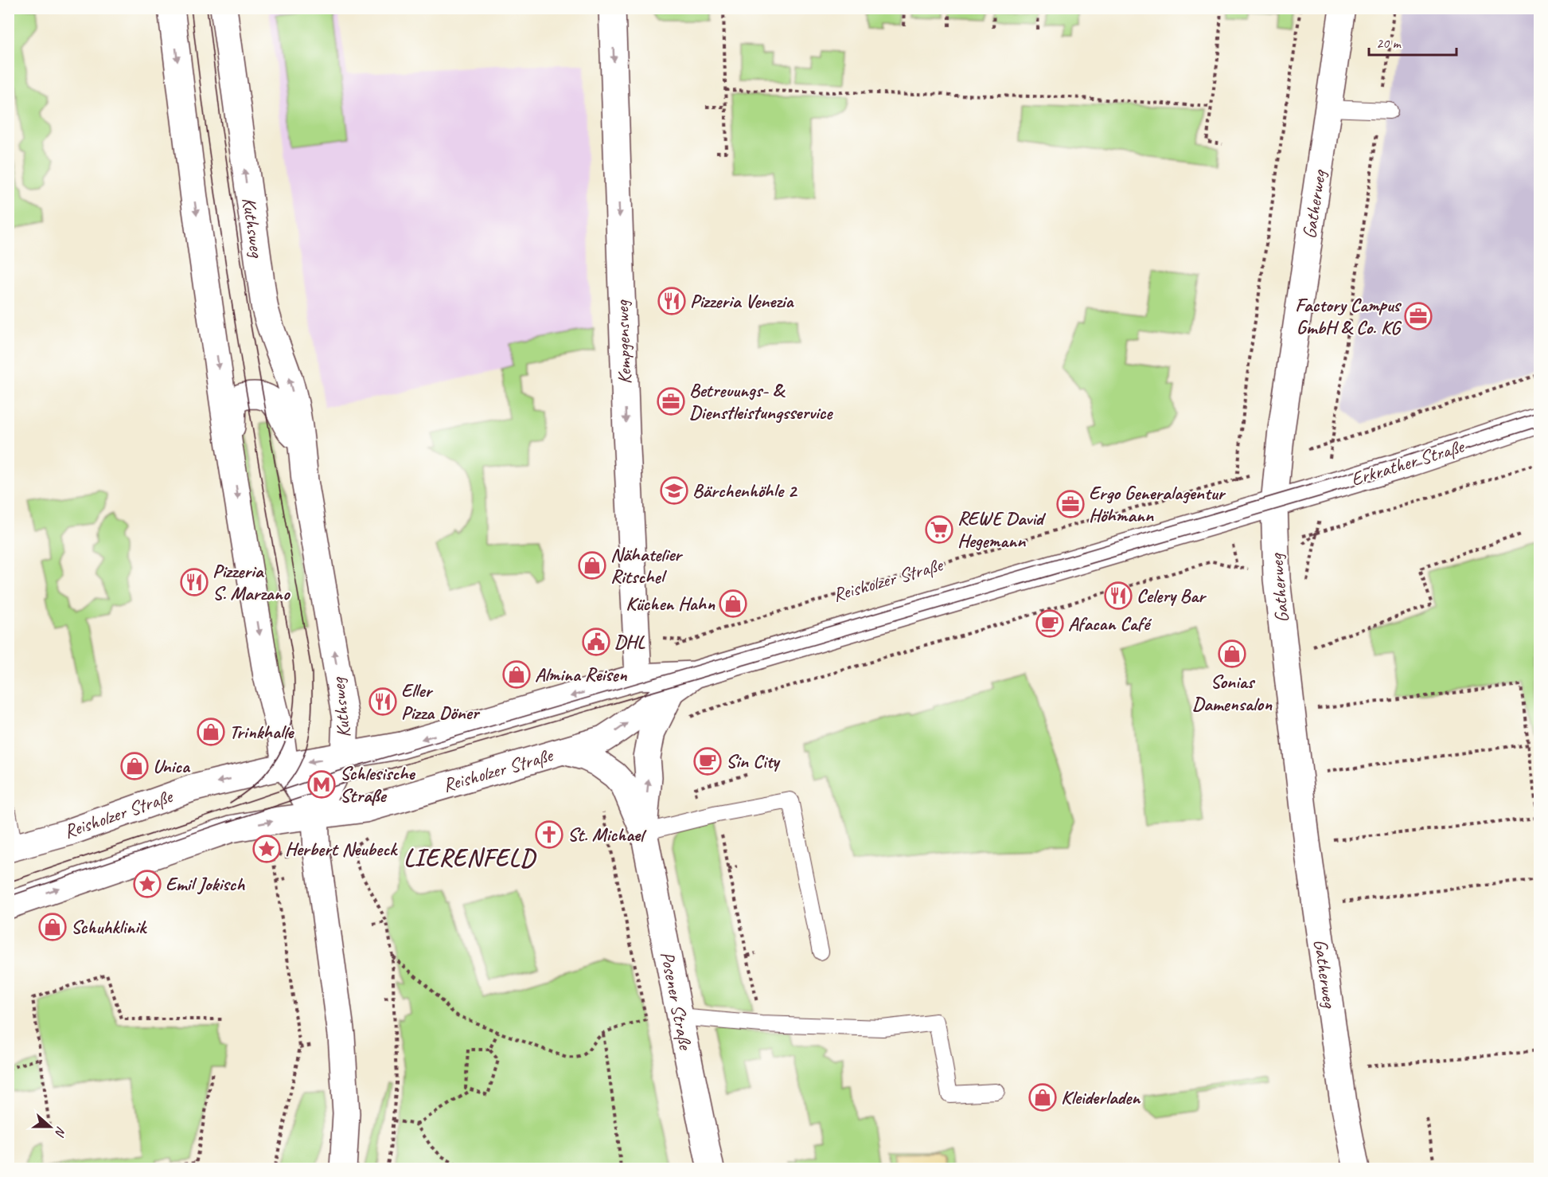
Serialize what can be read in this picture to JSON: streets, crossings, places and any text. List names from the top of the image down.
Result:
{
  "streets": {
    "street": [
      "Gatherweg",
      "Kuthsweg",
      "Kempgensweg",
      "Erkrather Straße",
      "Reisholzer Straße",
      "Posener Straße"
    ]
  },
  "crossings": [
    ["Gatherweg", "Erkrather Straße"],
    ["Gatherweg", "Reisholzer Straße"],
    ["Kuthsweg", "Reisholzer Straße"],
    ["Kempgensweg", "Reisholzer Straße"],
    ["Erkrather Straße", "Reisholzer Straße"],
    ["Reisholzer Straße", "Posener Straße"]
  ],
  "one_way": ["Kempgensweg"],
  "districts": ["LIERENFELD"],
  "places": {
    "restaurant": [
      "Pizzeria Venezia",
      "Pizzeria S. Marzano",
      "Celery Bar",
      "Eller Pizza Döner"
    ],
    "office": ["Factory Campus GmbH & Co. KG", "Betreuungs- & Dienstleistungsservice", "Ergo Generalagentur Höhmann"],
    "school or university": ["Bärchenhöhle 2"],
    "supermarket": ["REWE David Hegemann"],
    "shop": [
      "Nähatelier Ritschel",
      "Küchen Hahn",
      "Sonias Damensalon",
      "Almina Reisen",
      "Trinkhalle",
      "Unica",
      "Schuhklinik",
      "Kleiderladen"
    ],
    "cafe": ["Afacan Café", "Sin City"],
    "public building": ["DHL"],
    "metro station": ["Schlesische Straße"],
    "church": ["St. Michael"],
    "place": ["Herbert Neubeck", "Emil Jokisch"]
  },
  "scale_bar": "20 m",
  "north": "right"
}
